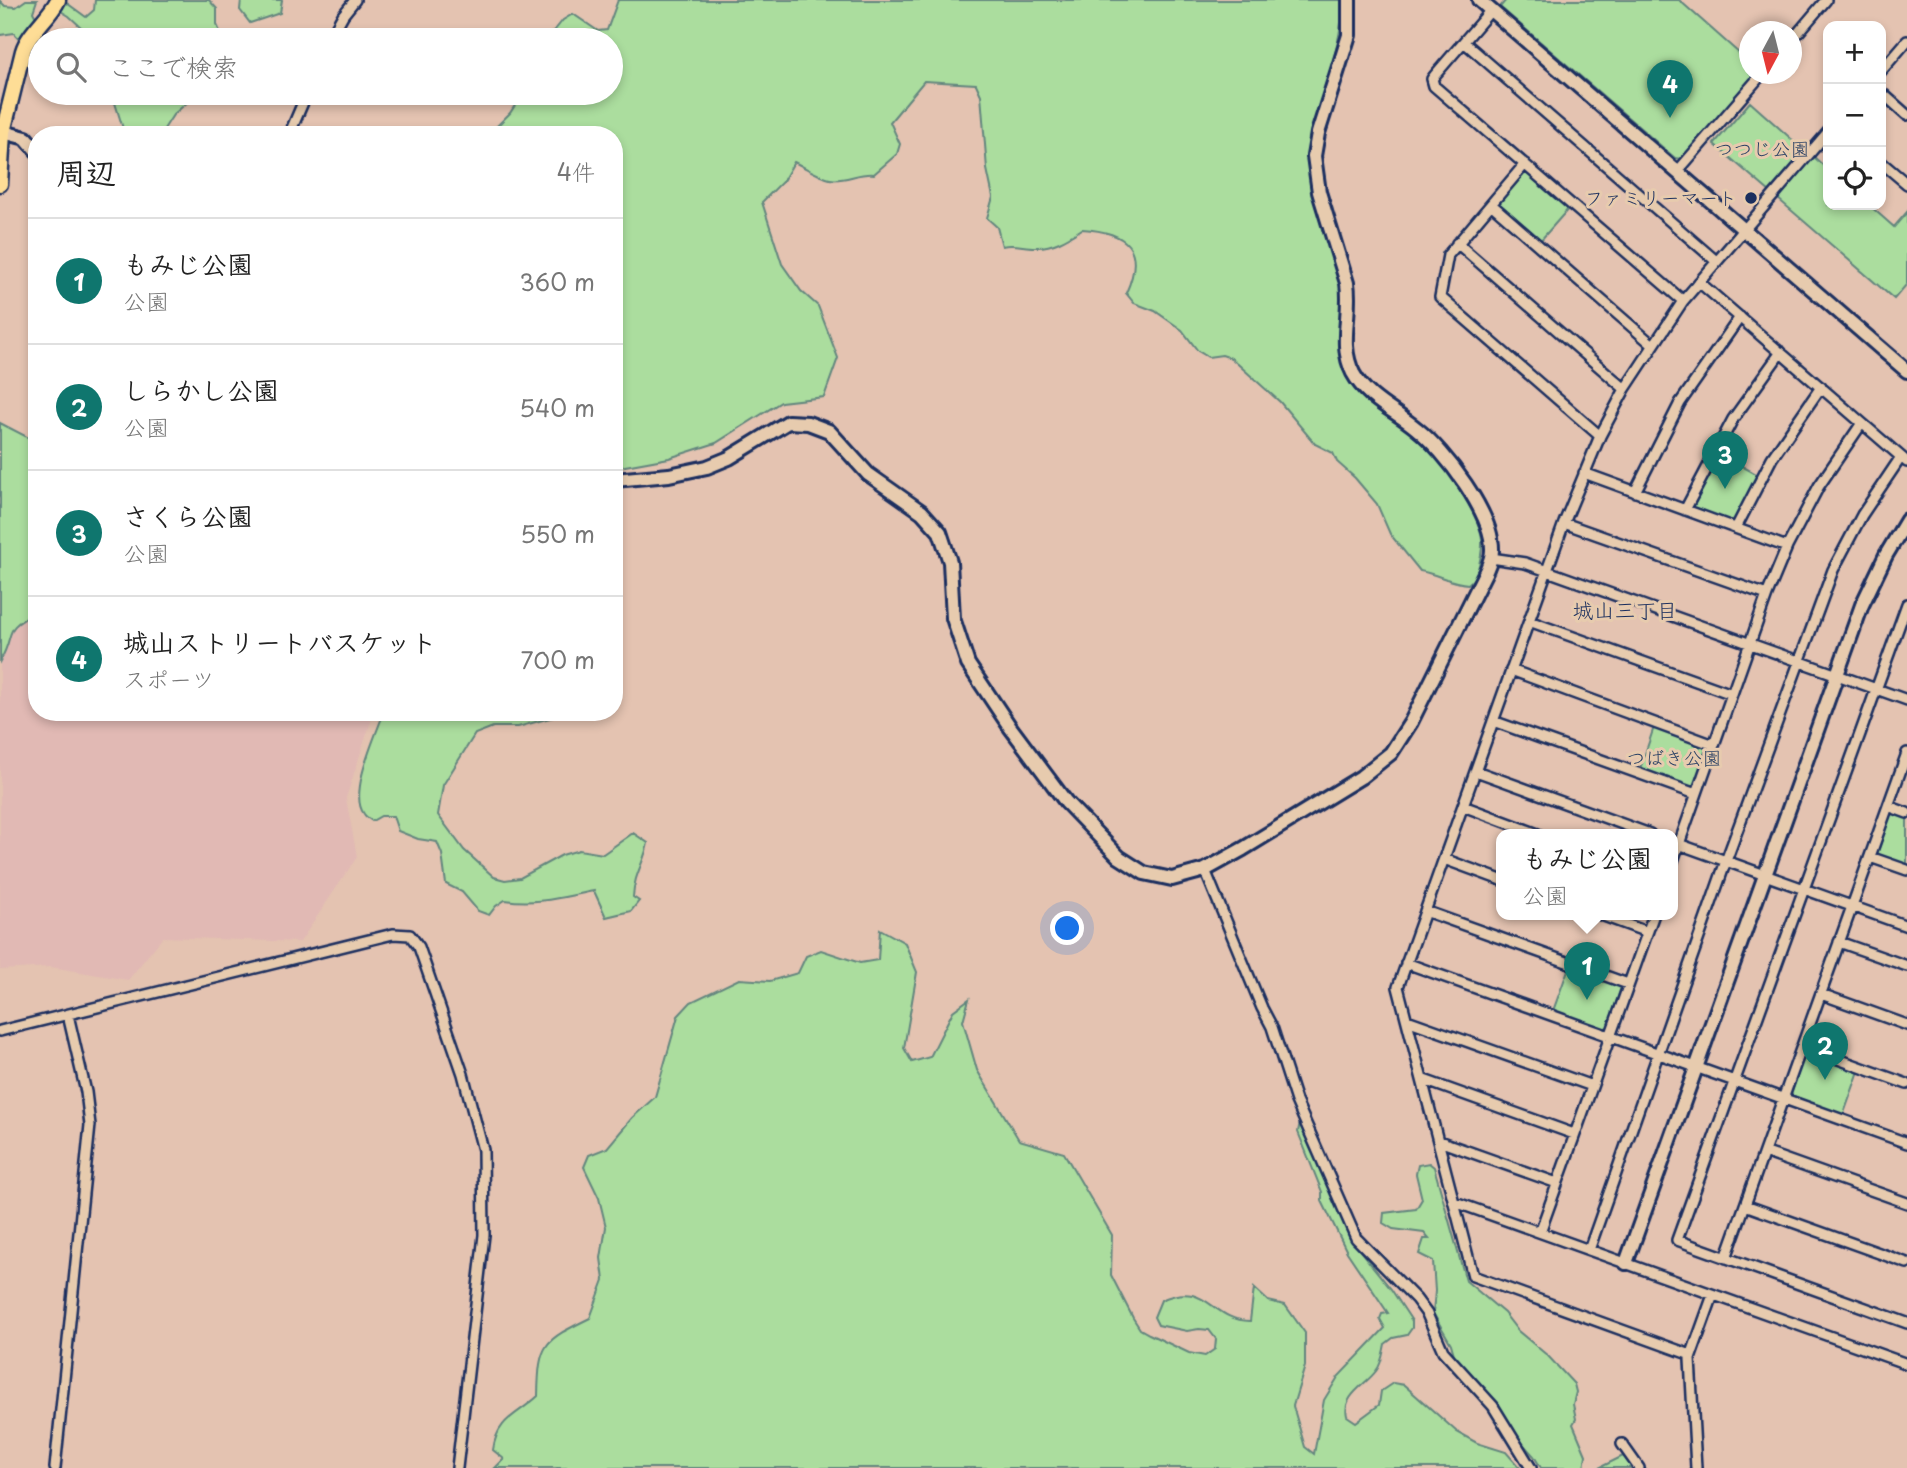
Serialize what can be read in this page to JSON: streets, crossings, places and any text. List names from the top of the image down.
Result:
{
  "districts": ["城山三丁目"],
  "parks": ["つつじ公園", "つばき公園"],
  "places": ["ファミリーマート"],
  "north": "bottom",
  "page": {
    "map_buttons": ["+", "−"],
    "search": "ここで検索",
    "pins": [
      "4",
      "3",
      "1",
      "2"
    ],
    "heading": ["周辺", "4件"],
    "list": [
      {
        "mark": "1",
        "name": "もみじ公園",
        "note": "公園",
        "value": "360 m"
      },
      {
        "mark": "2",
        "name": "しらかし公園",
        "note": "公園",
        "value": "540 m"
      },
      {
        "mark": "3",
        "name": "さくら公園",
        "note": "公園",
        "value": "550 m"
      },
      {
        "mark": "4",
        "name": "城山ストリートバスケット",
        "note": "スポーツ",
        "value": "700 m"
      }
    ],
    "popup": ["もみじ公園", "公園"]
  }
}
